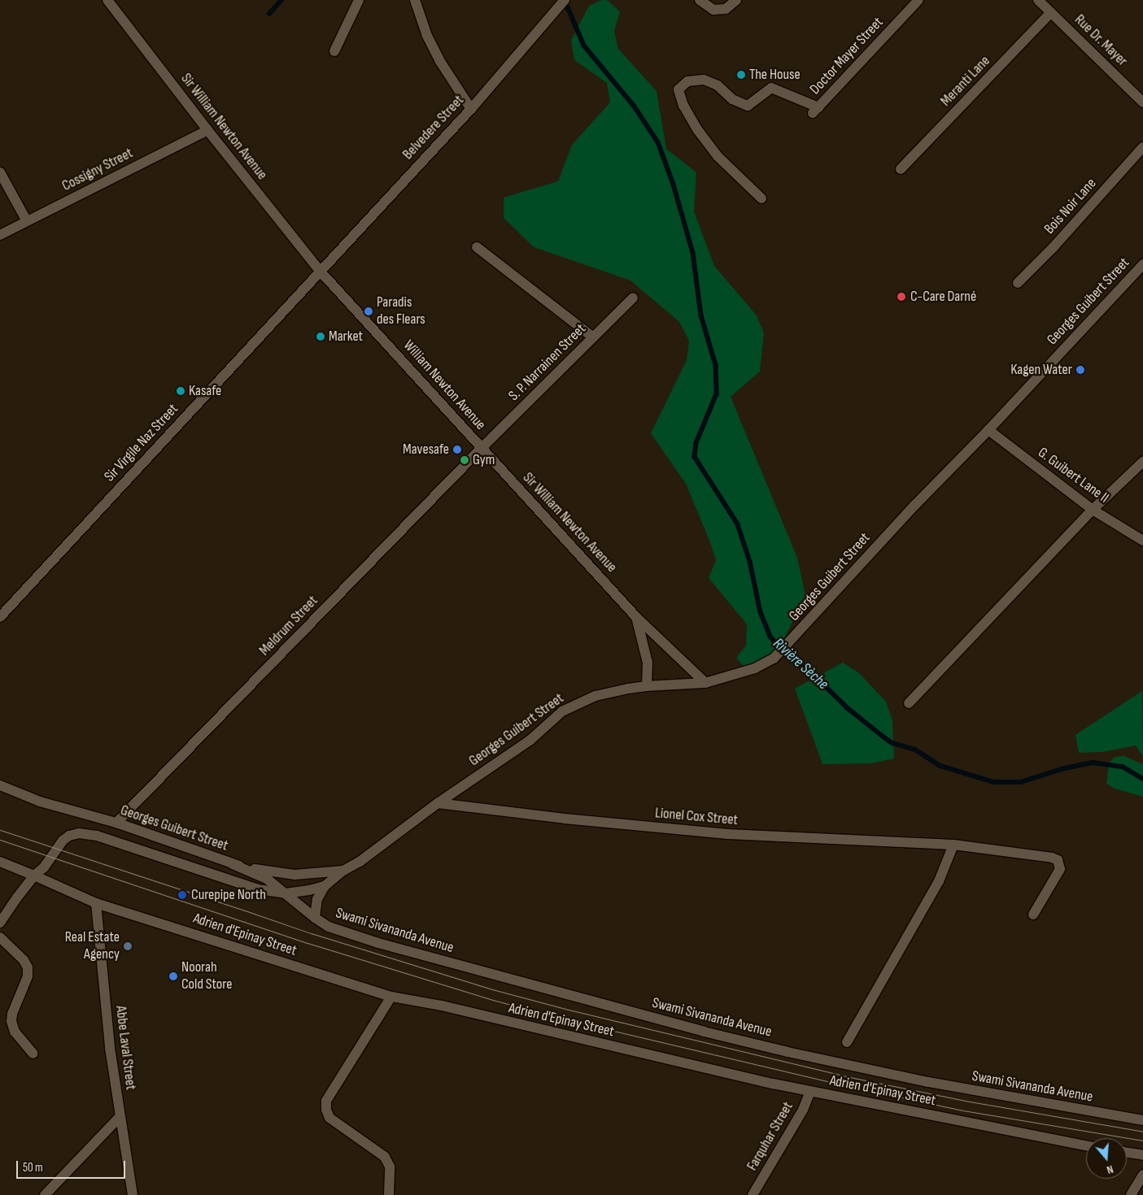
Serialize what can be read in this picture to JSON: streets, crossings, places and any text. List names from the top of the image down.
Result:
{
  "streets": {
    "street": [
      "Rue Dr. Mayer",
      "Doctor Mayer Street",
      "Meranti Lane",
      "Sir William Newton Avenue",
      "Belvedere Street",
      "Cossigny Street",
      "Bois Noir Lane",
      "Georges Guibert Street",
      "S. P. Narrainen Street",
      "William Newton Avenue",
      "Sir Virgile Naz Street",
      "G. Guibert Lane II",
      "Meldrum Street",
      "Lionel Cox Street",
      "Swami Sivananda Avenue",
      "Adrien d'Epinay Street",
      "Abbe Laval Street",
      "Farquhar Street"
    ]
  },
  "crossings": [
    ["Rue Dr. Mayer", "Meranti Lane"],
    ["Sir William Newton Avenue", "Belvedere Street"],
    ["Sir William Newton Avenue", "Cossigny Street"],
    ["Sir William Newton Avenue", "Georges Guibert Street"],
    ["Sir William Newton Avenue", "S. P. Narrainen Street"],
    ["Sir William Newton Avenue", "William Newton Avenue"],
    ["Sir William Newton Avenue", "Sir Virgile Naz Street"],
    ["Sir William Newton Avenue", "Meldrum Street"],
    ["Belvedere Street", "William Newton Avenue"],
    ["Belvedere Street", "Sir Virgile Naz Street"],
    ["Georges Guibert Street", "G. Guibert Lane II"],
    ["Georges Guibert Street", "Meldrum Street"],
    ["Georges Guibert Street", "Lionel Cox Street"],
    ["Georges Guibert Street", "Swami Sivananda Avenue"],
    ["Georges Guibert Street", "Adrien d'Epinay Street"],
    ["S. P. Narrainen Street", "William Newton Avenue"],
    ["S. P. Narrainen Street", "Meldrum Street"],
    ["William Newton Avenue", "Sir Virgile Naz Street"],
    ["William Newton Avenue", "Meldrum Street"],
    ["Adrien d'Epinay Street", "Abbe Laval Street"],
    ["Adrien d'Epinay Street", "Farquhar Street"]
  ],
  "water": ["Rivière Sèche"],
  "places": [
    "The House",
    "C-Care Darné",
    "Paradis des Flears",
    "Market",
    "Kagen Water",
    "Kasafe",
    "Mavesafe",
    "Gym",
    "Curepipe North",
    "Real Estate Agency",
    "Noorah Cold Store"
  ],
  "scale_bar": "50 m",
  "north": "bottom"
}
